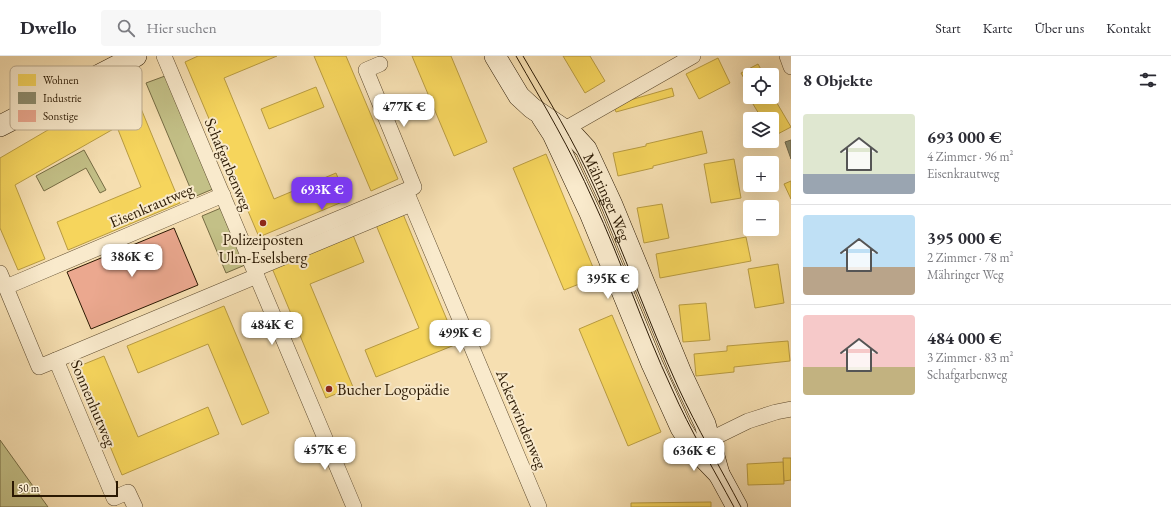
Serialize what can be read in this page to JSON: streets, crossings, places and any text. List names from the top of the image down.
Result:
{
  "streets": {
    "street": [
      "Schafgarbenweg",
      "Mähringer Weg",
      "Eisenkrautweg",
      "Sonnenhutweg",
      "Ackerwindenweg"
    ]
  },
  "crossings": [
    ["Schafgarbenweg", "Eisenkrautweg"],
    ["Eisenkrautweg", "Sonnenhutweg"]
  ],
  "places": ["Polizeiposten Ulm-Eselsberg", "Bucher Logopädie"],
  "legend": ["Wohnen", "Industrie", "Sonstige"],
  "scale_bar": "50 m",
  "page": {
    "header": "Dwello",
    "search": "Hier suchen",
    "nav": [
      "Start",
      "Karte",
      "Über uns",
      "Kontakt"
    ],
    "heading": "8 Objekte",
    "map_buttons": ["+", "−"],
    "price": [
      "477K €",
      "693K €",
      "386K €",
      "395K €",
      "484K €",
      "499K €",
      "457K €",
      "636K €"
    ],
    "list": [
      {
        "name": "693 000 €",
        "note": "4 Zimmer · 96 m² · Eisenkrautweg"
      },
      {
        "name": "395 000 €",
        "note": "2 Zimmer · 78 m² · Mähringer Weg"
      },
      {
        "name": "484 000 €",
        "note": "3 Zimmer · 83 m² · Schafgarbenweg"
      }
    ],
    "scale": "50 m"
  }
}
